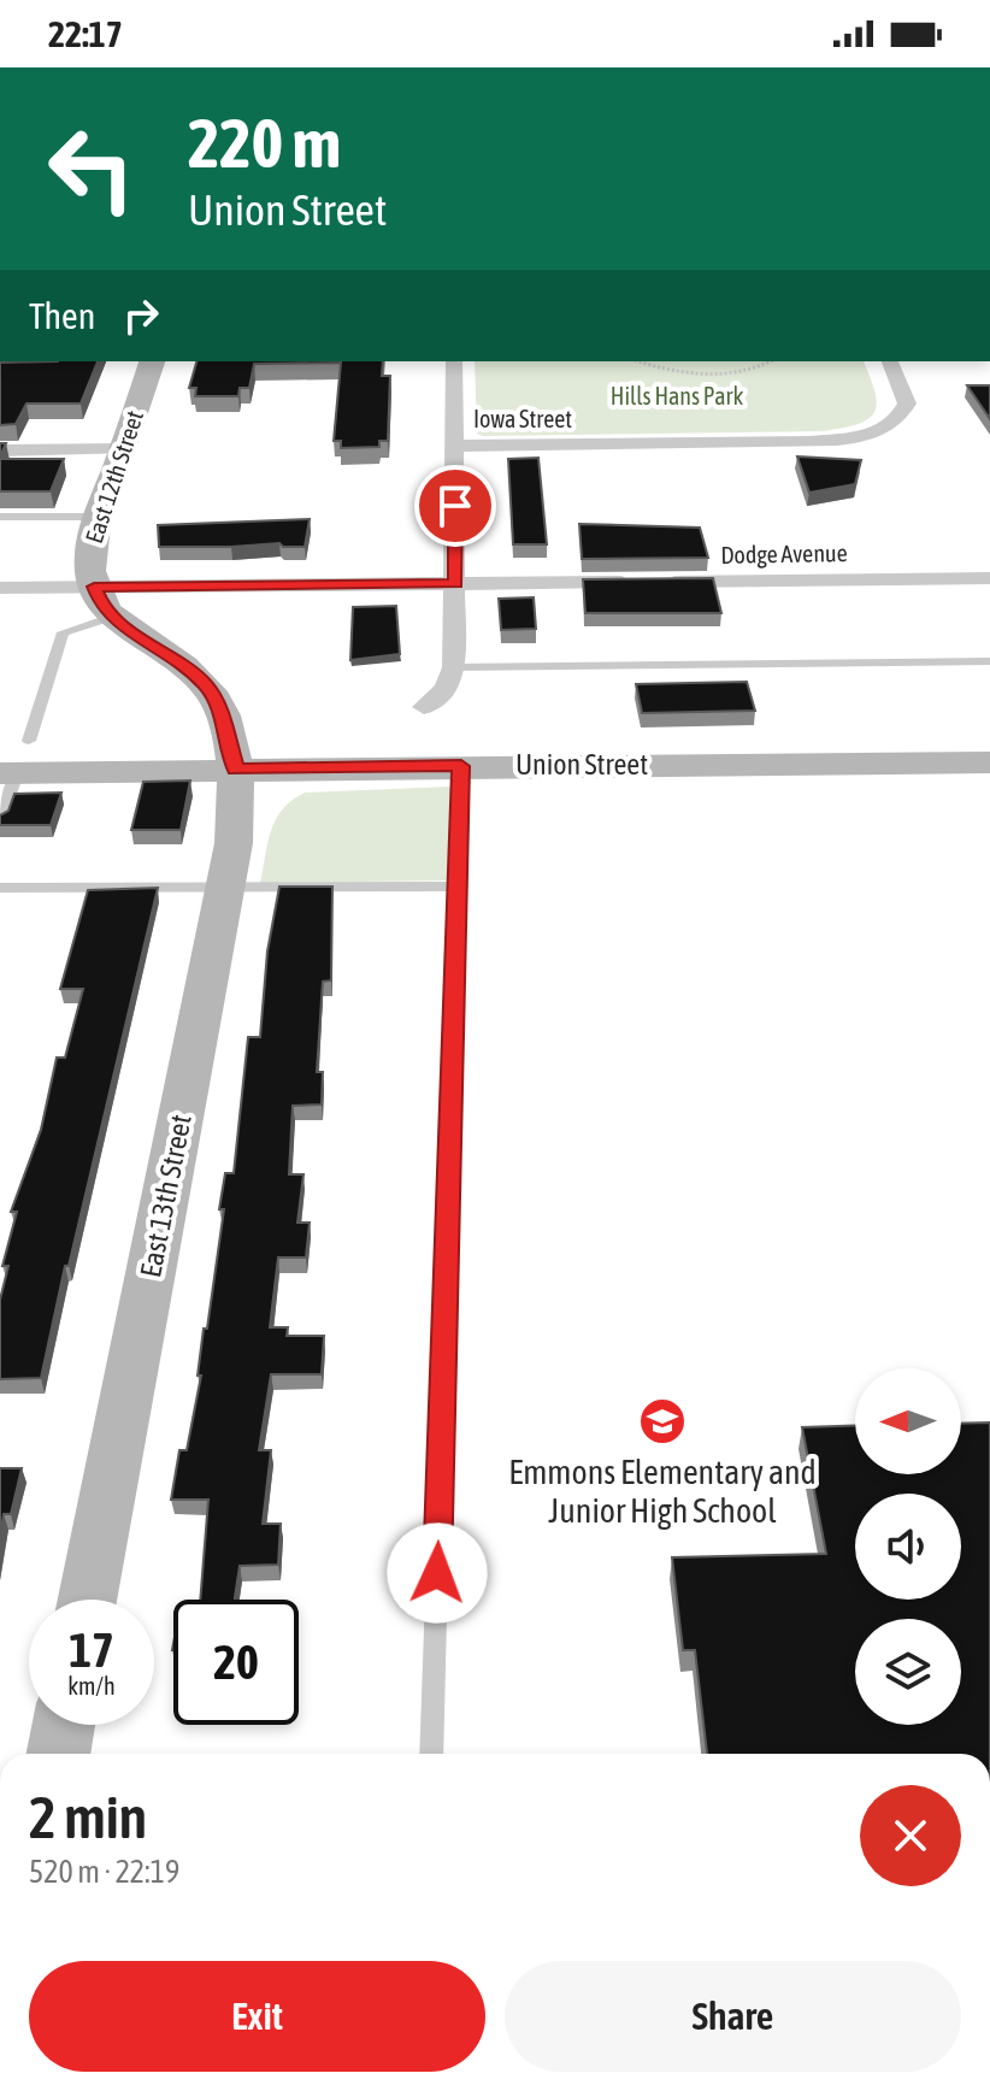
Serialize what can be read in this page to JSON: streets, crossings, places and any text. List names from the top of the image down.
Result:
{
  "streets": {
    "street": [
      "Iowa Street",
      "East 12th Street",
      "Dodge Avenue",
      "Union Street",
      "East 13th Street"
    ]
  },
  "crossings": [
    ["East 12th Street", "Dodge Avenue"],
    ["East 12th Street", "Union Street"],
    ["East 12th Street", "East 13th Street"],
    ["Union Street", "East 13th Street"]
  ],
  "parks": ["Hills Hans Park"],
  "places": {
    "school or university": ["Emmons Elementary and Junior High School"]
  },
  "north": "left",
  "page": {
    "status": "22:17",
    "turn": ["220 m", "Union Street"],
    "then": "Then",
    "speed": "17 km/h",
    "limit": "20",
    "heading": ["2 min", "520 m · 22:19"],
    "buttons": ["Exit", "Share"]
  }
}
